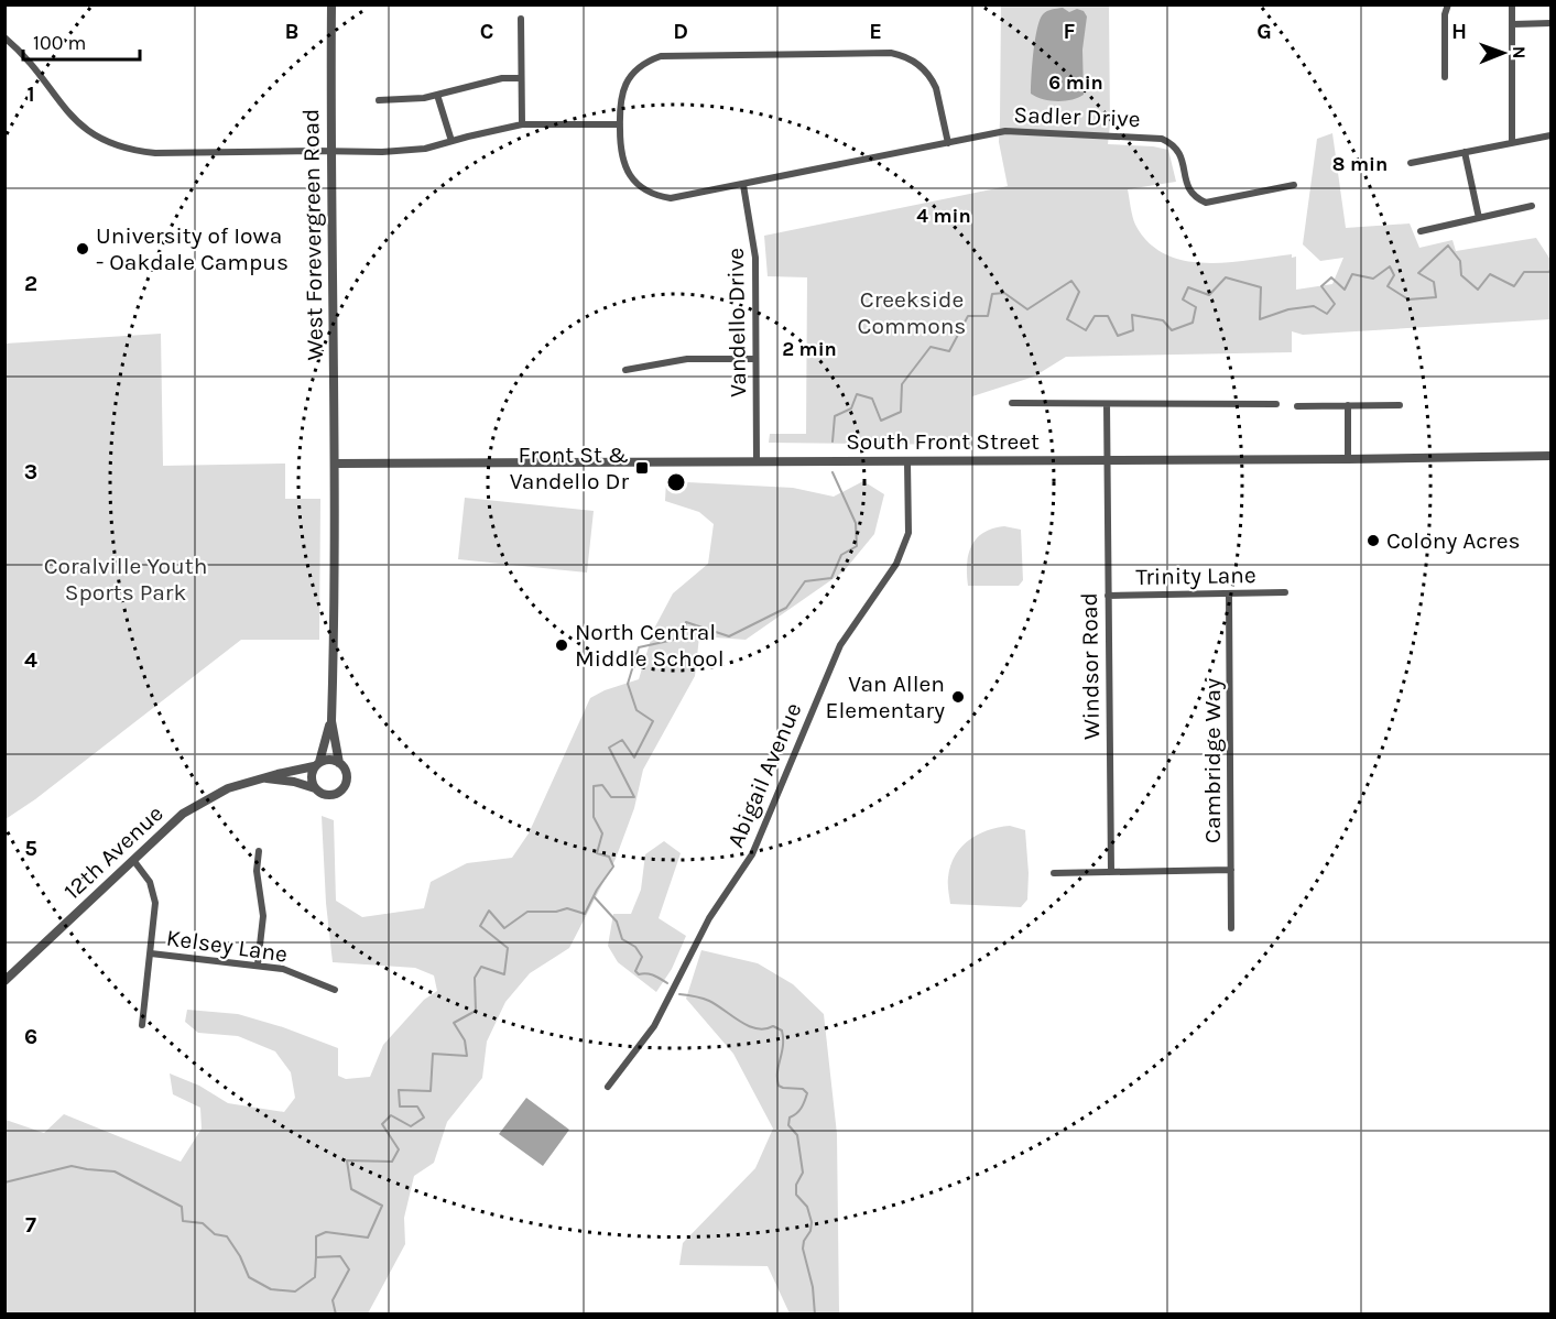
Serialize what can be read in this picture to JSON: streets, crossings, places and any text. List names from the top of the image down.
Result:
{
  "streets": {
    "street": [
      "Sadler Drive",
      "West Forevergreen Road",
      "Vandello Drive",
      "South Front Street",
      "Trinity Lane",
      "Windsor Road",
      "Cambridge Way",
      "Abigail Avenue",
      "12th Avenue",
      "Kelsey Lane"
    ]
  },
  "crossings": [
    ["Sadler Drive", "Vandello Drive"],
    ["West Forevergreen Road", "South Front Street"],
    ["Vandello Drive", "South Front Street"],
    ["South Front Street", "Windsor Road"],
    ["South Front Street", "Abigail Avenue"],
    ["Trinity Lane", "Windsor Road"],
    ["Trinity Lane", "Cambridge Way"]
  ],
  "parks": ["Creekside Commons", "Coralville Youth Sports Park"],
  "places": {
    "other": [
      "University of Iowa - Oakdale Campus",
      "Colony Acres",
      "North Central Middle School",
      "Van Allen Elementary"
    ],
    "transit": ["Front St & Vandello Dr"]
  },
  "scale_bar": "100 m",
  "north": "right",
  "grid": {
    "columns": [
      "B",
      "C",
      "D",
      "E",
      "F",
      "G",
      "H"
    ],
    "rows": [
      "1",
      "2",
      "3",
      "4",
      "5",
      "6",
      "7"
    ]
  },
  "rings": [
    "6 min",
    "8 min",
    "4 min",
    "2 min"
  ]
}
